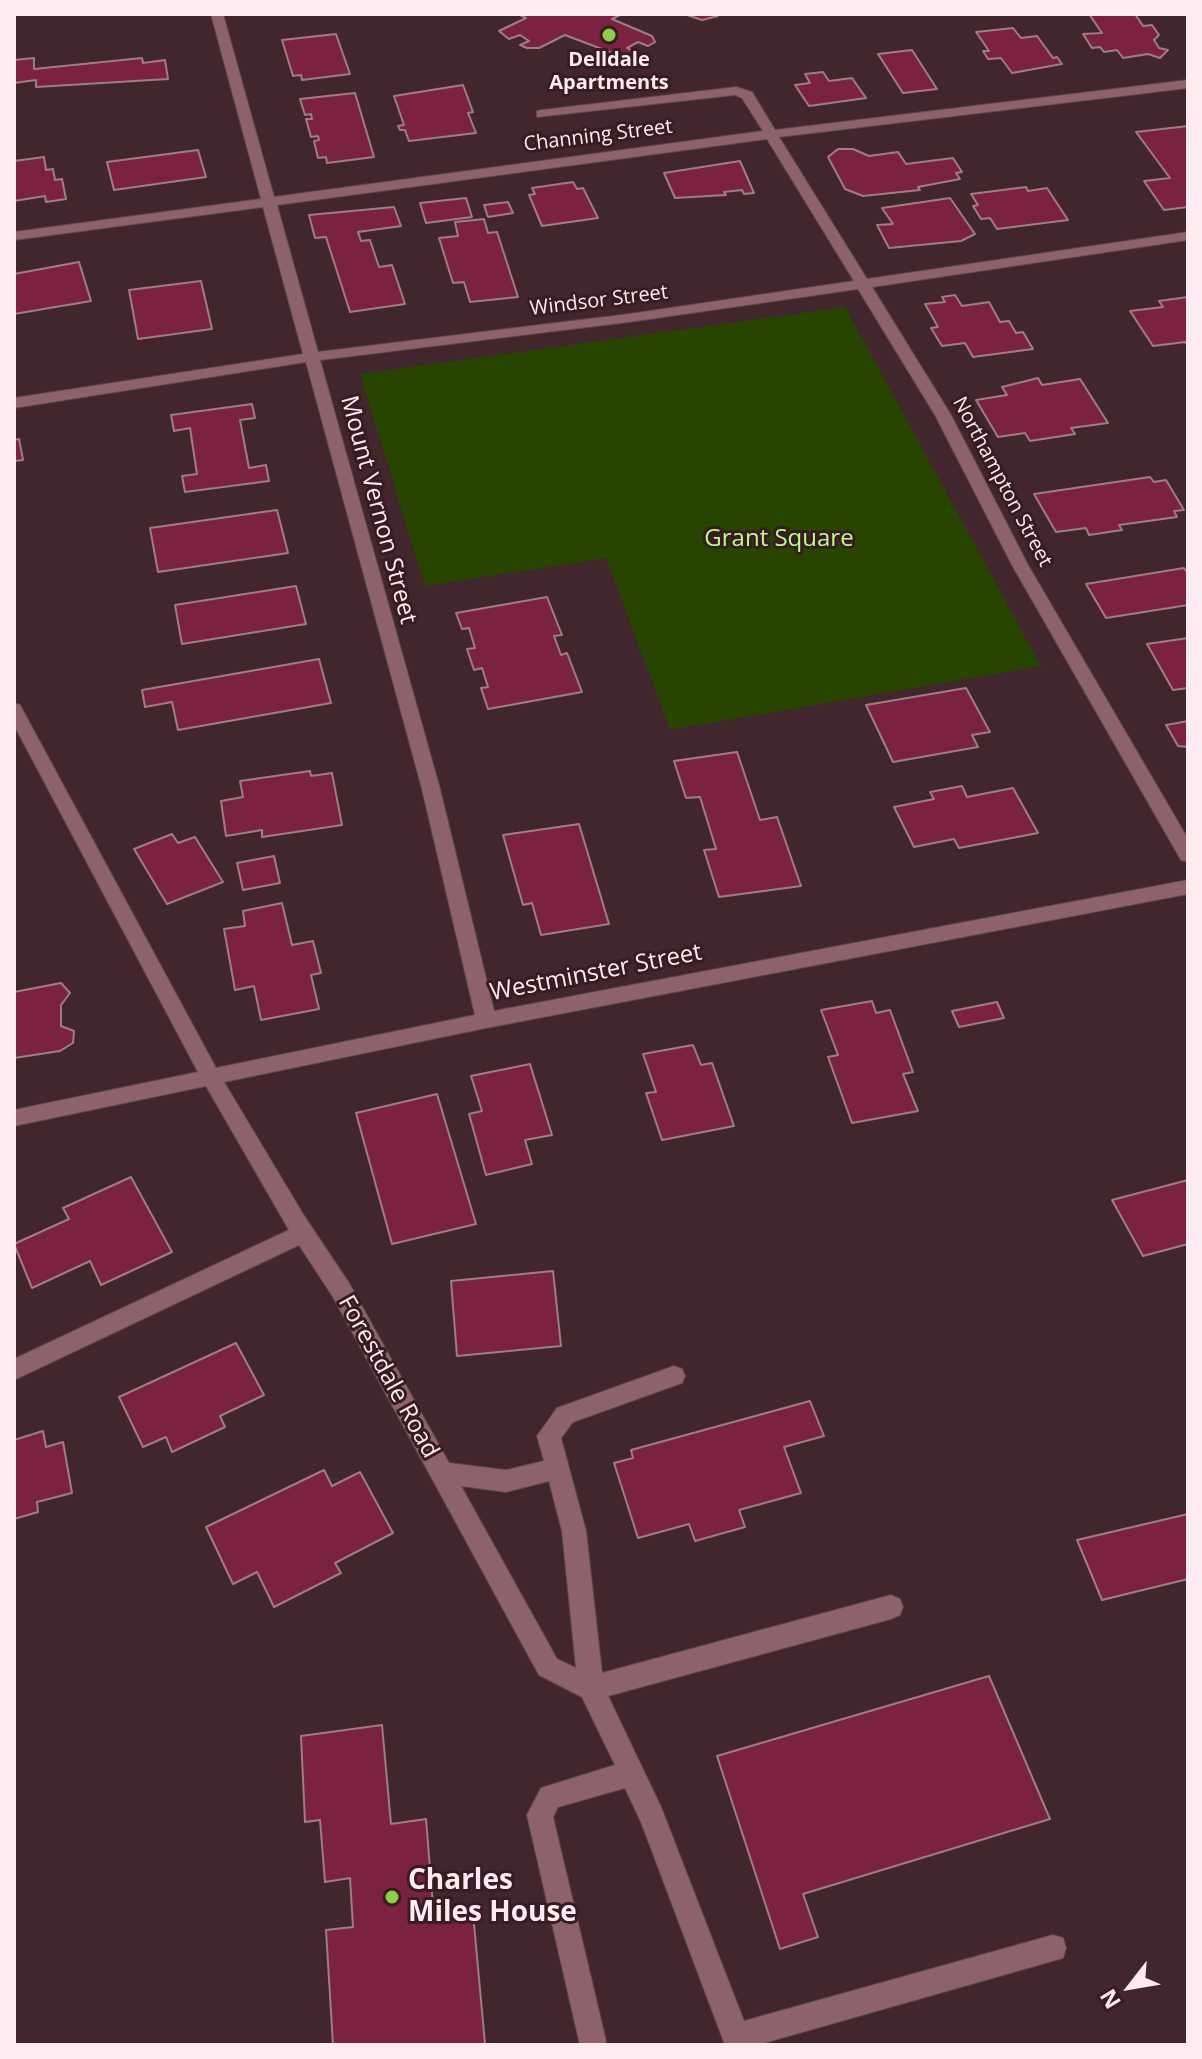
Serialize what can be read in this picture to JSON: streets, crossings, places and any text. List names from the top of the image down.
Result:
{
  "streets": {
    "street": [
      "Channing Street",
      "Windsor Street",
      "Northampton Street",
      "Mount Vernon Street",
      "Westminster Street",
      "Forestdale Road"
    ]
  },
  "crossings": [
    ["Channing Street", "Northampton Street"],
    ["Channing Street", "Mount Vernon Street"],
    ["Windsor Street", "Northampton Street"],
    ["Windsor Street", "Mount Vernon Street"],
    ["Mount Vernon Street", "Westminster Street"],
    ["Westminster Street", "Forestdale Road"]
  ],
  "parks": ["Grant Square"],
  "places": ["Delldale Apartments", "Charles Miles House"],
  "north": "bottom left"
}
